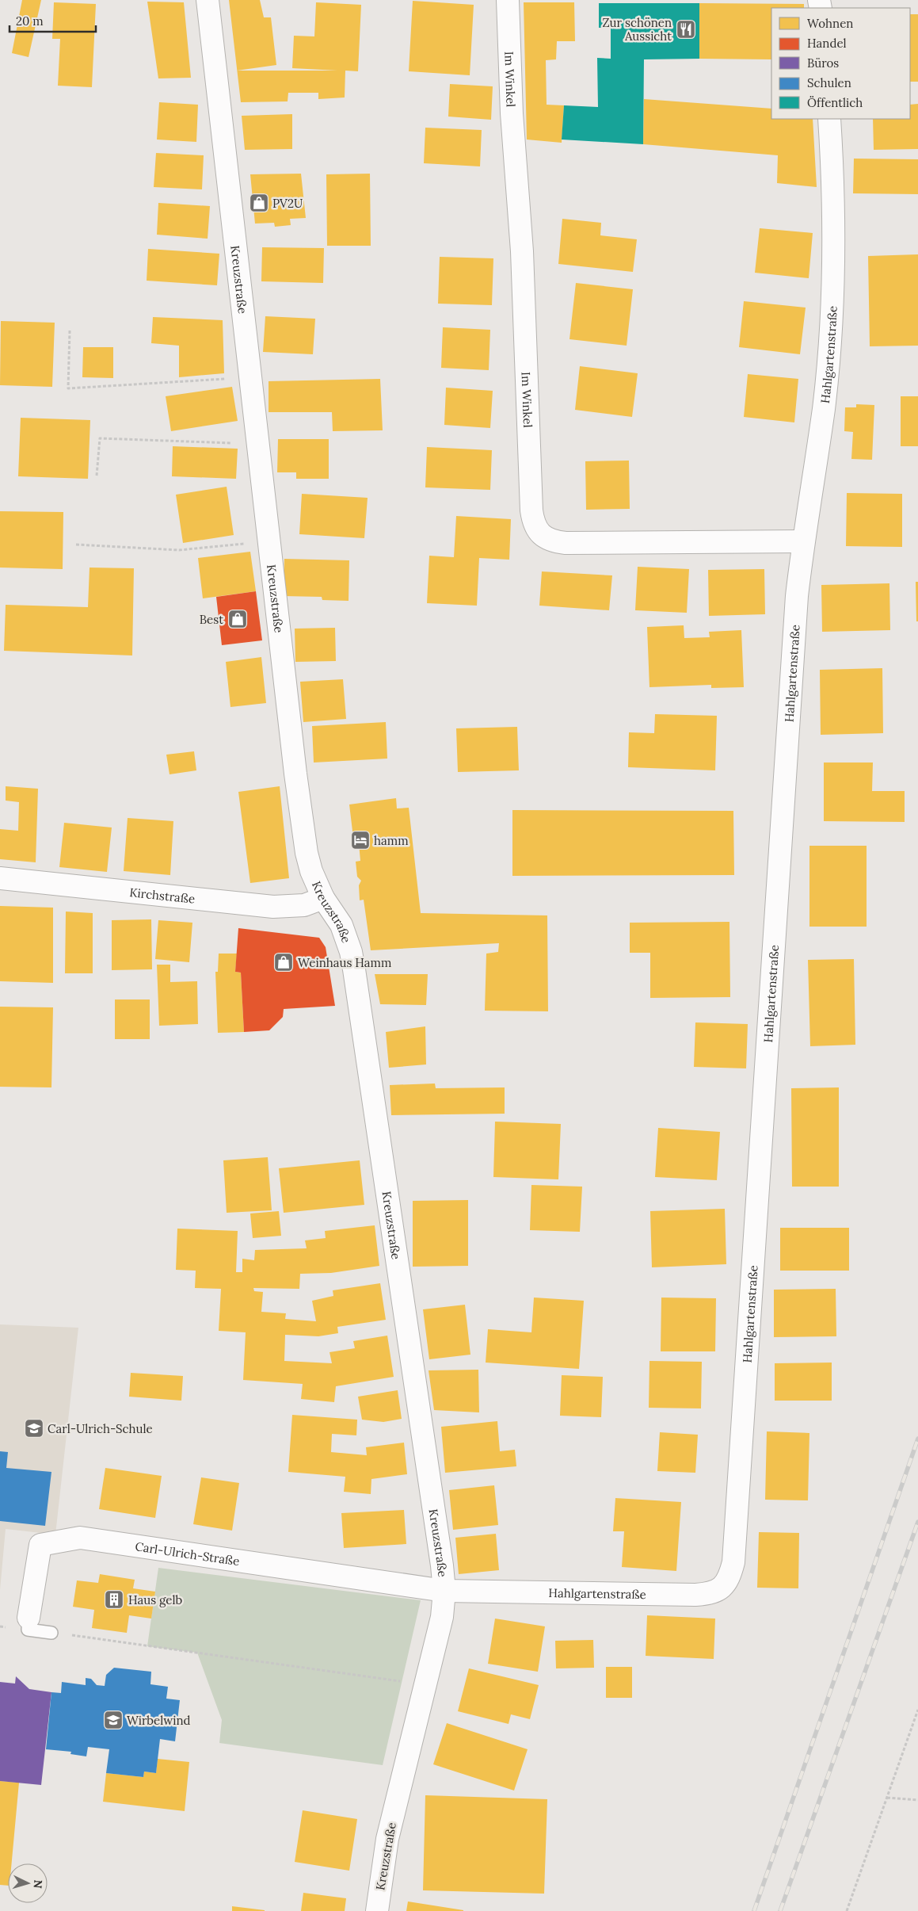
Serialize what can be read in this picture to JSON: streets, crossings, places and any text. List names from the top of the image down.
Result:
{
  "streets": {
    "street": [
      "Im Winkel",
      "Kreuzstraße",
      "Hahlgartenstraße",
      "Kirchstraße",
      "Carl-Ulrich-Straße"
    ]
  },
  "crossings": [
    ["Im Winkel", "Hahlgartenstraße"],
    ["Kreuzstraße", "Hahlgartenstraße"],
    ["Kreuzstraße", "Kirchstraße"],
    ["Kreuzstraße", "Carl-Ulrich-Straße"],
    ["Hahlgartenstraße", "Carl-Ulrich-Straße"]
  ],
  "places": {
    "restaurant": ["Zur schönen Aussicht"],
    "shop": ["PV2U", "Best", "Weinhaus Hamm"],
    "hotel": ["hamm"],
    "school or university": ["Carl-Ulrich-Schule", "Wirbelwind"],
    "building": ["Haus gelb"]
  },
  "legend": [
    "Wohnen",
    "Handel",
    "Büros",
    "Schulen",
    "Öffentlich"
  ],
  "scale_bar": "20 m",
  "north": "right"
}
